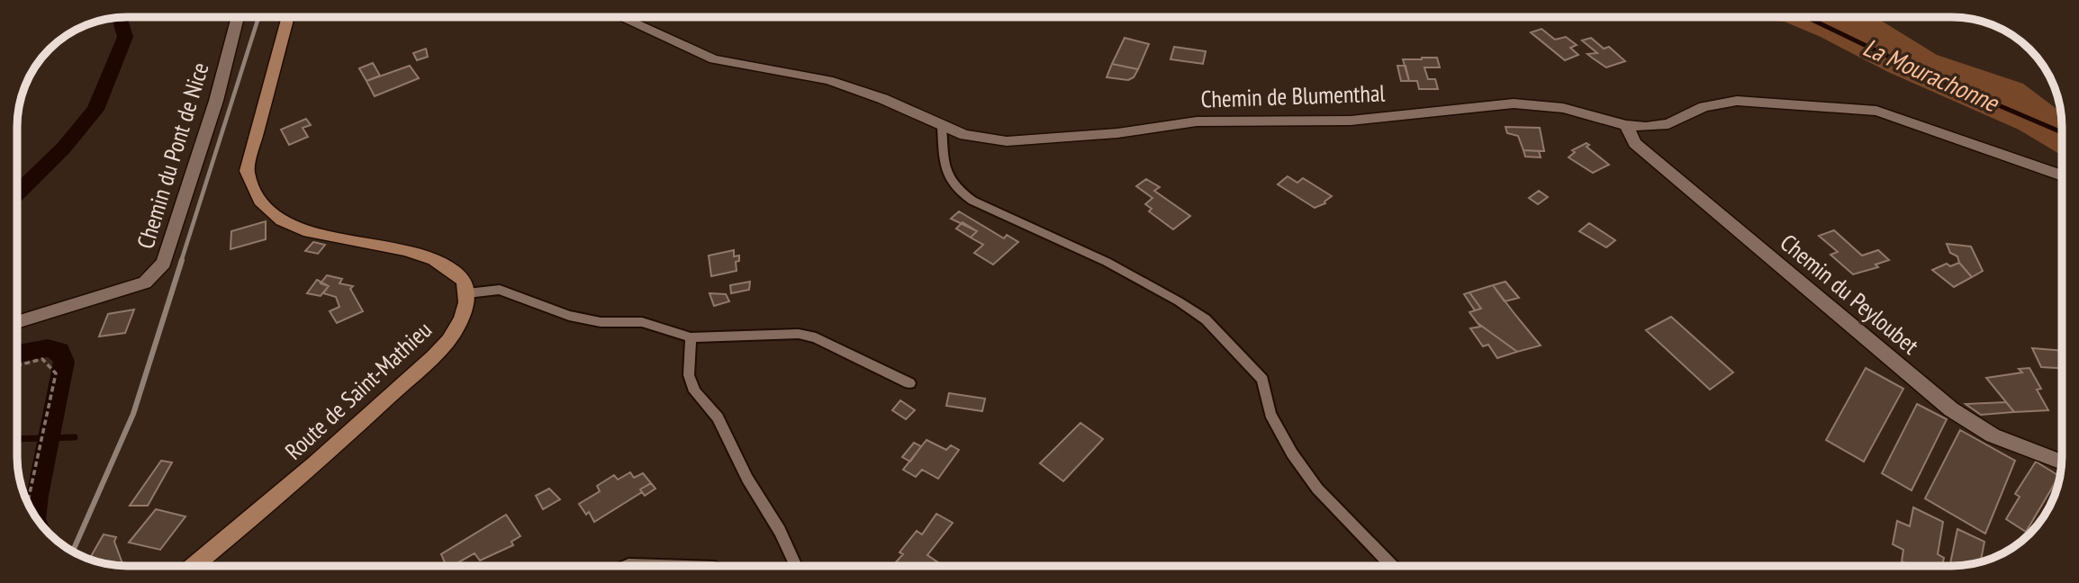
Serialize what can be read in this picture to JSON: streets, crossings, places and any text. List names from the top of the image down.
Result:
{
  "streets": {
    "street": [
      "Chemin de Blumenthal",
      "Chemin du Pont de Nice",
      "Chemin du Peyloubet",
      "Route de Saint-Mathieu"
    ]
  },
  "crossings": [
    ["Chemin de Blumenthal", "Chemin du Peyloubet"]
  ],
  "water": ["La Mourachonne"]
}
